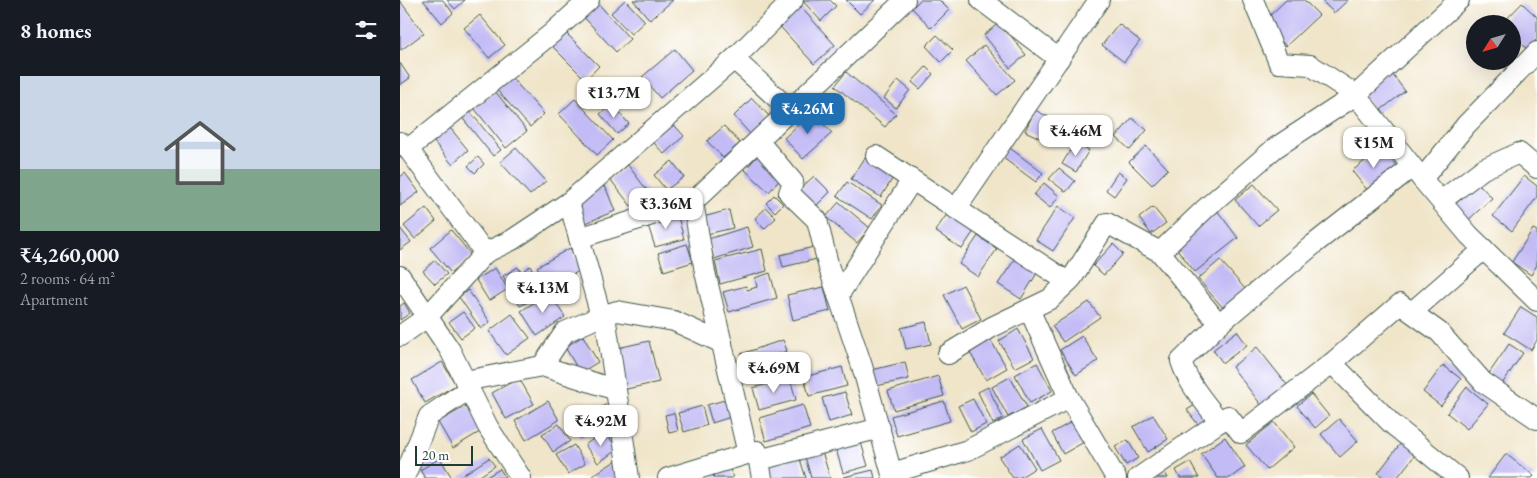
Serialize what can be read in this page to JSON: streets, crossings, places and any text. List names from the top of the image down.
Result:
{
  "scale_bar": "20 m",
  "north": "bottom left",
  "page": {
    "heading": "8 homes",
    "list": [
      {
        "name": "₹4,260,000",
        "note": "2 rooms · 64 m² · Apartment"
      }
    ],
    "price": [
      "₹13.7M",
      "₹4.26M",
      "₹4.46M",
      "₹15M",
      "₹3.36M",
      "₹4.13M",
      "₹4.69M",
      "₹4.92M"
    ],
    "scale": "20 m"
  }
}
